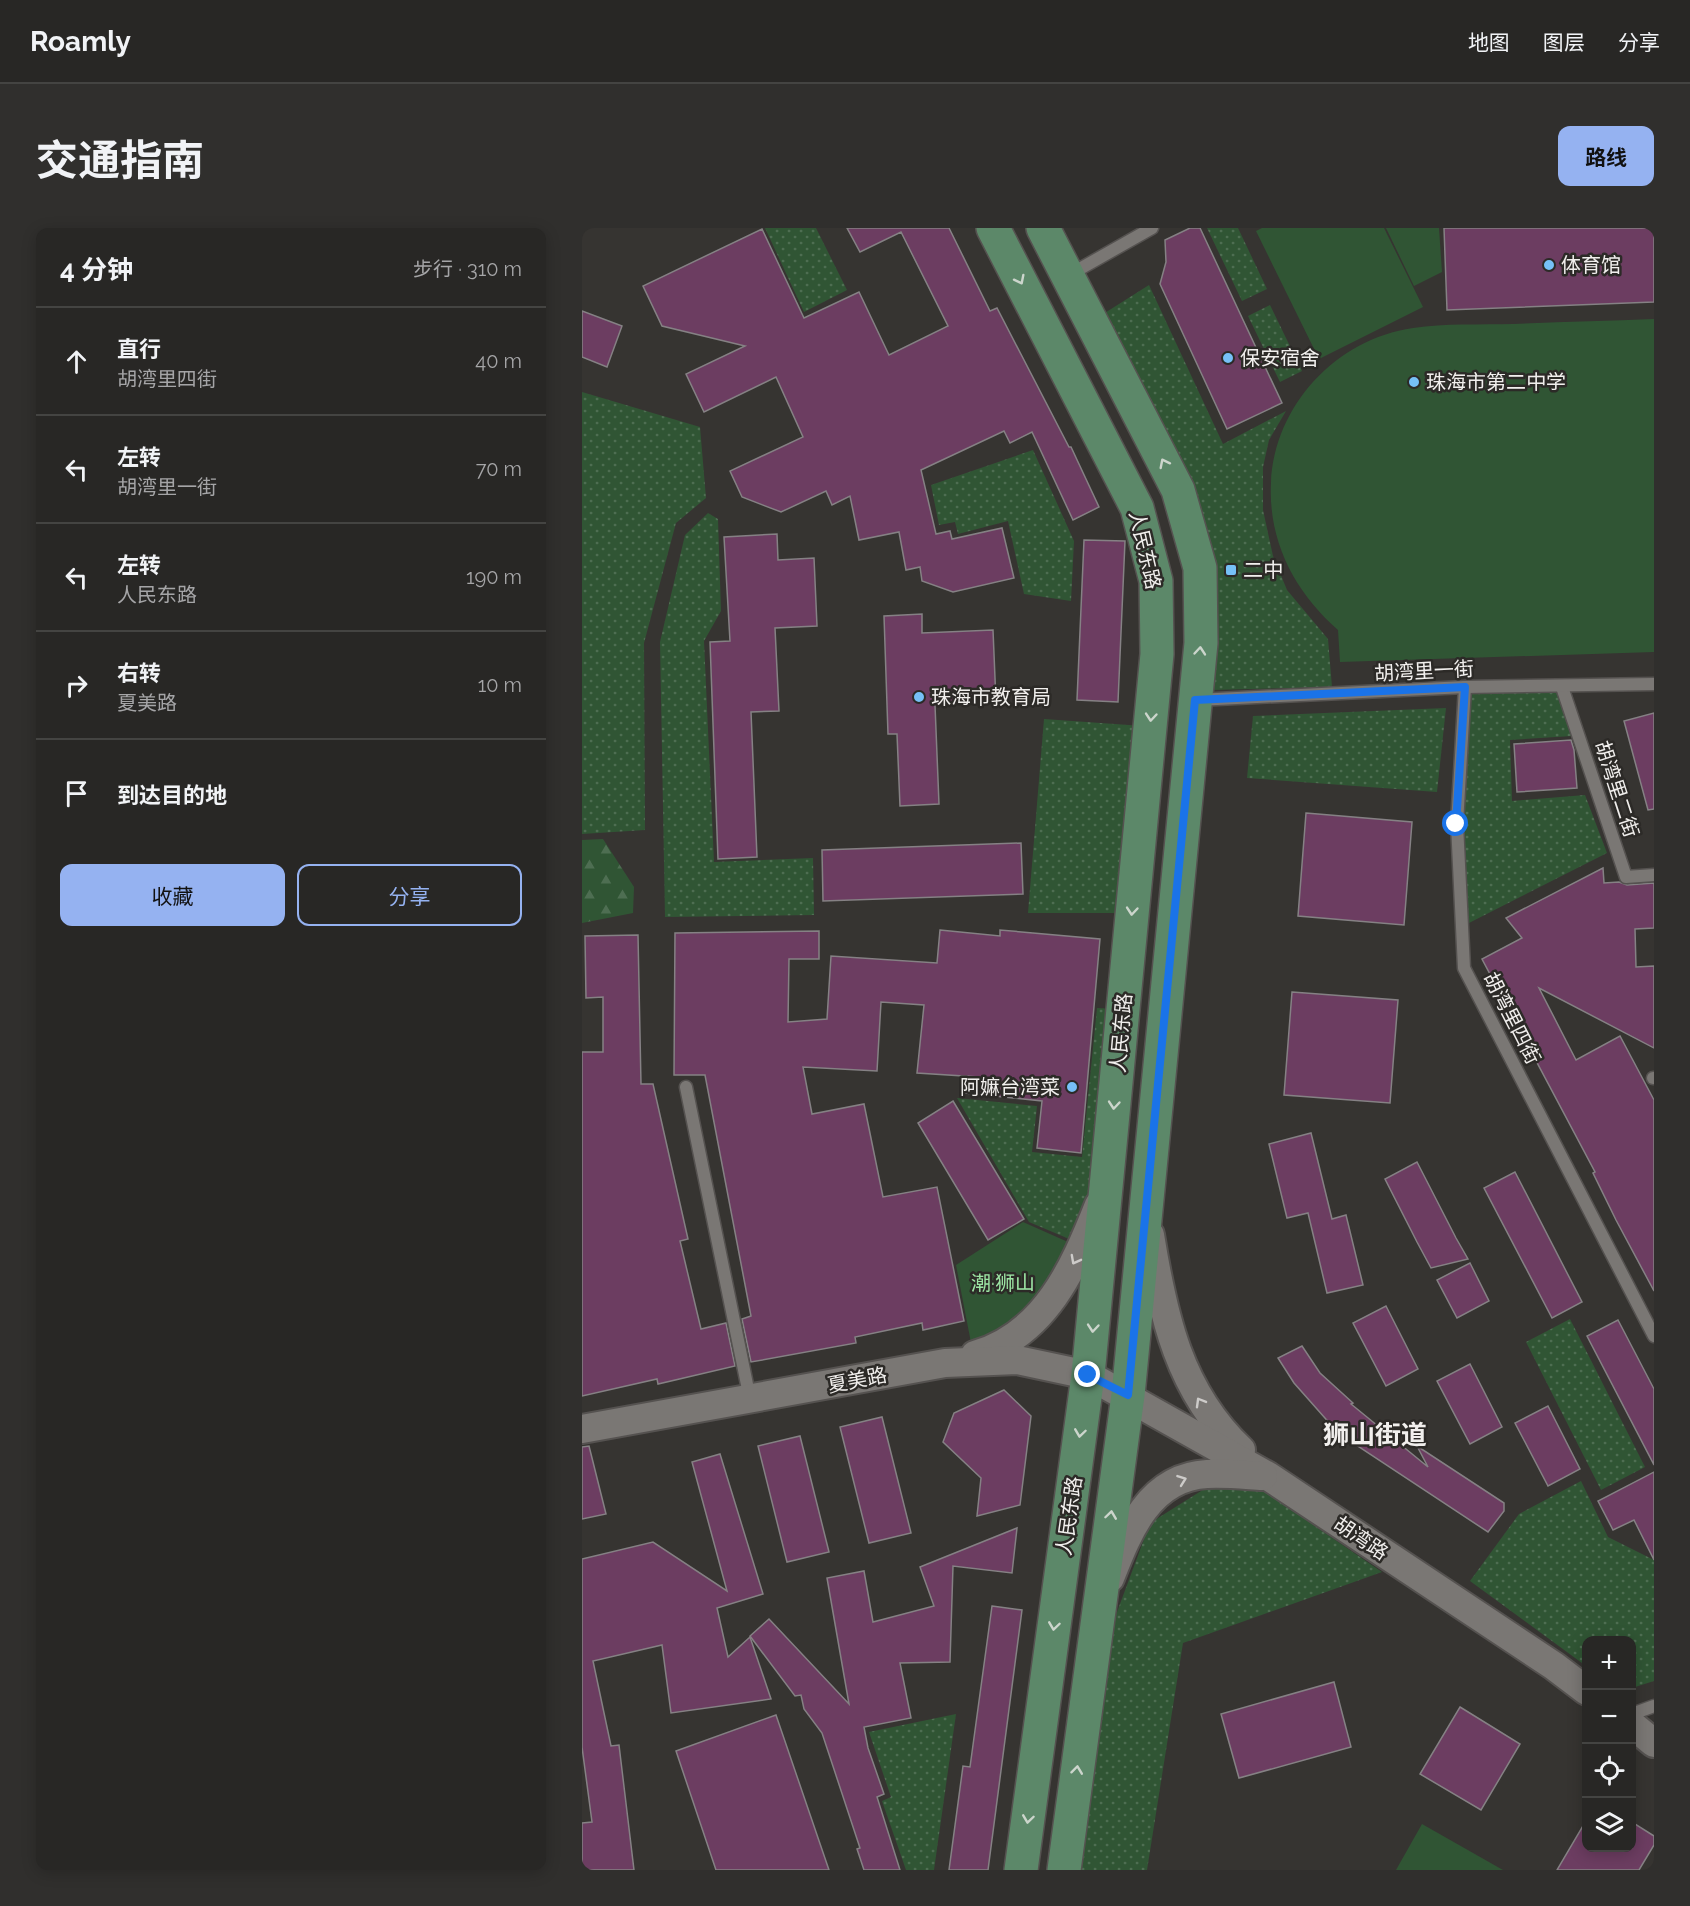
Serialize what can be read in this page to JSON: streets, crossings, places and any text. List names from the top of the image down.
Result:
{
  "streets": {
    "main road": ["人民东路"],
    "street": ["夏美路", "胡湾路"],
    "lane": ["胡湾里一街", "胡湾里二街", "胡湾里四街"]
  },
  "crossings": [
    ["人民东路", "夏美路"],
    ["胡湾里一街", "胡湾里二街"],
    ["胡湾里一街", "胡湾里四街"],
    ["夏美路", "胡湾路"]
  ],
  "districts": ["狮山街道"],
  "parks": ["潮·狮山"],
  "places": {
    "other": [
      "体育馆",
      "保安宿舍",
      "珠海市第二中学",
      "珠海市教育局",
      "阿嫲台湾菜"
    ],
    "transit": ["二中"]
  },
  "page": {
    "header": "Roamly",
    "nav": ["地图", "图层", "分享"],
    "title": "交通指南",
    "buttons": [
      "路线",
      ["收藏", "分享"]
    ],
    "heading": ["4 分钟", "步行 · 310 m"],
    "list": [
      ["直行", "胡湾里四街", "40 m"],
      ["左转", "胡湾里一街", "70 m"],
      ["左转", "人民东路", "190 m"],
      ["右转", "夏美路", "10 m"],
      "到达目的地"
    ],
    "map_buttons": ["+", "−"]
  }
}
